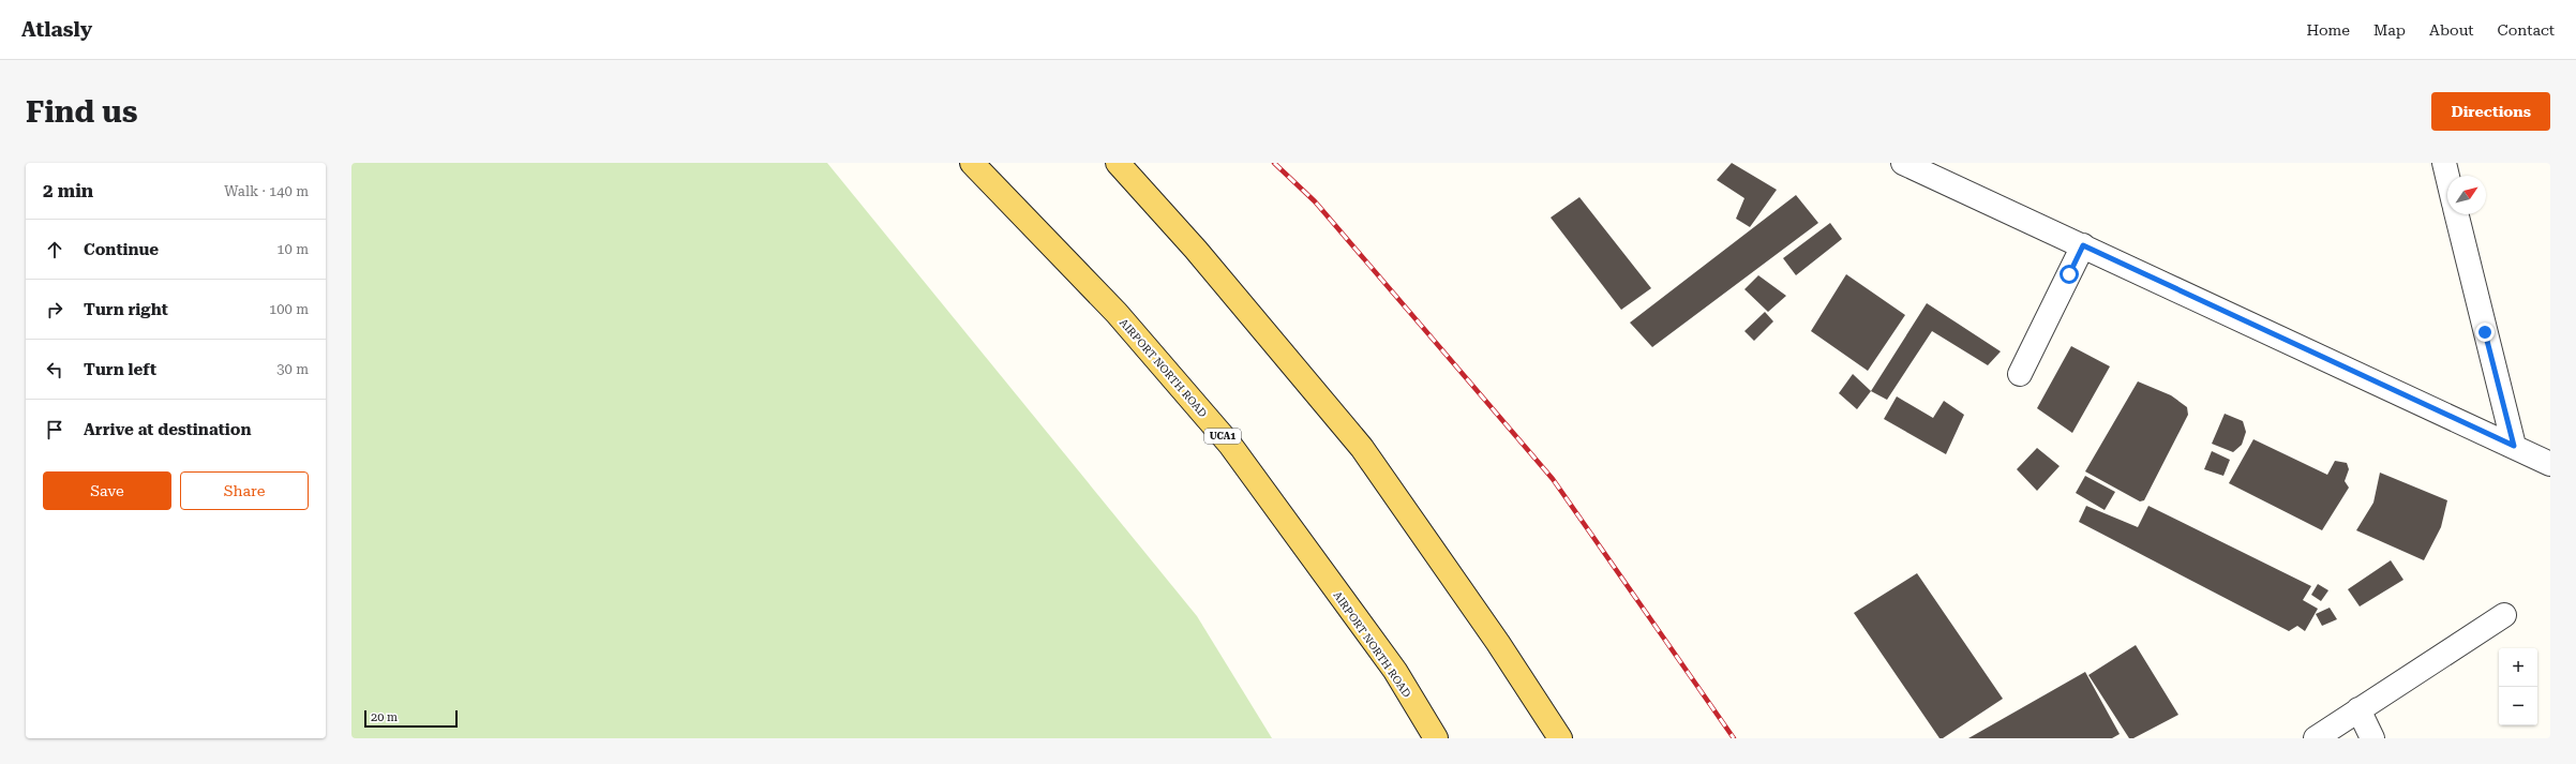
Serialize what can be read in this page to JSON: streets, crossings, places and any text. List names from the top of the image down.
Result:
{
  "streets": {
    "main road": ["AIRPORT NORTH ROAD", "UCA1"]
  },
  "scale_bar": "20 m",
  "north": "top right",
  "page": {
    "header": "Atlasly",
    "nav": [
      "Home",
      "Map",
      "About",
      "Contact"
    ],
    "buttons": [
      "Directions",
      ["Save", "Share"]
    ],
    "title": "Find us",
    "heading": ["2 min", "Walk · 140 m"],
    "list": [
      ["Continue", "10 m"],
      ["Turn right", "100 m"],
      ["Turn left", "30 m"],
      "Arrive at destination"
    ],
    "map_buttons": ["+", "−"],
    "scale": "20 m"
  }
}
